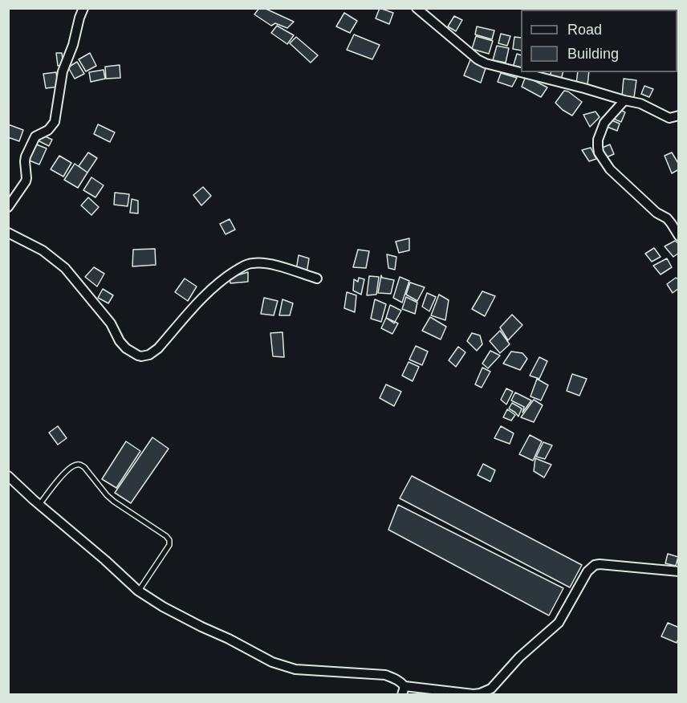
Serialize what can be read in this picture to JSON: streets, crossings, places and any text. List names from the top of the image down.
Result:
{
  "legend": ["Road", "Building"]
}
